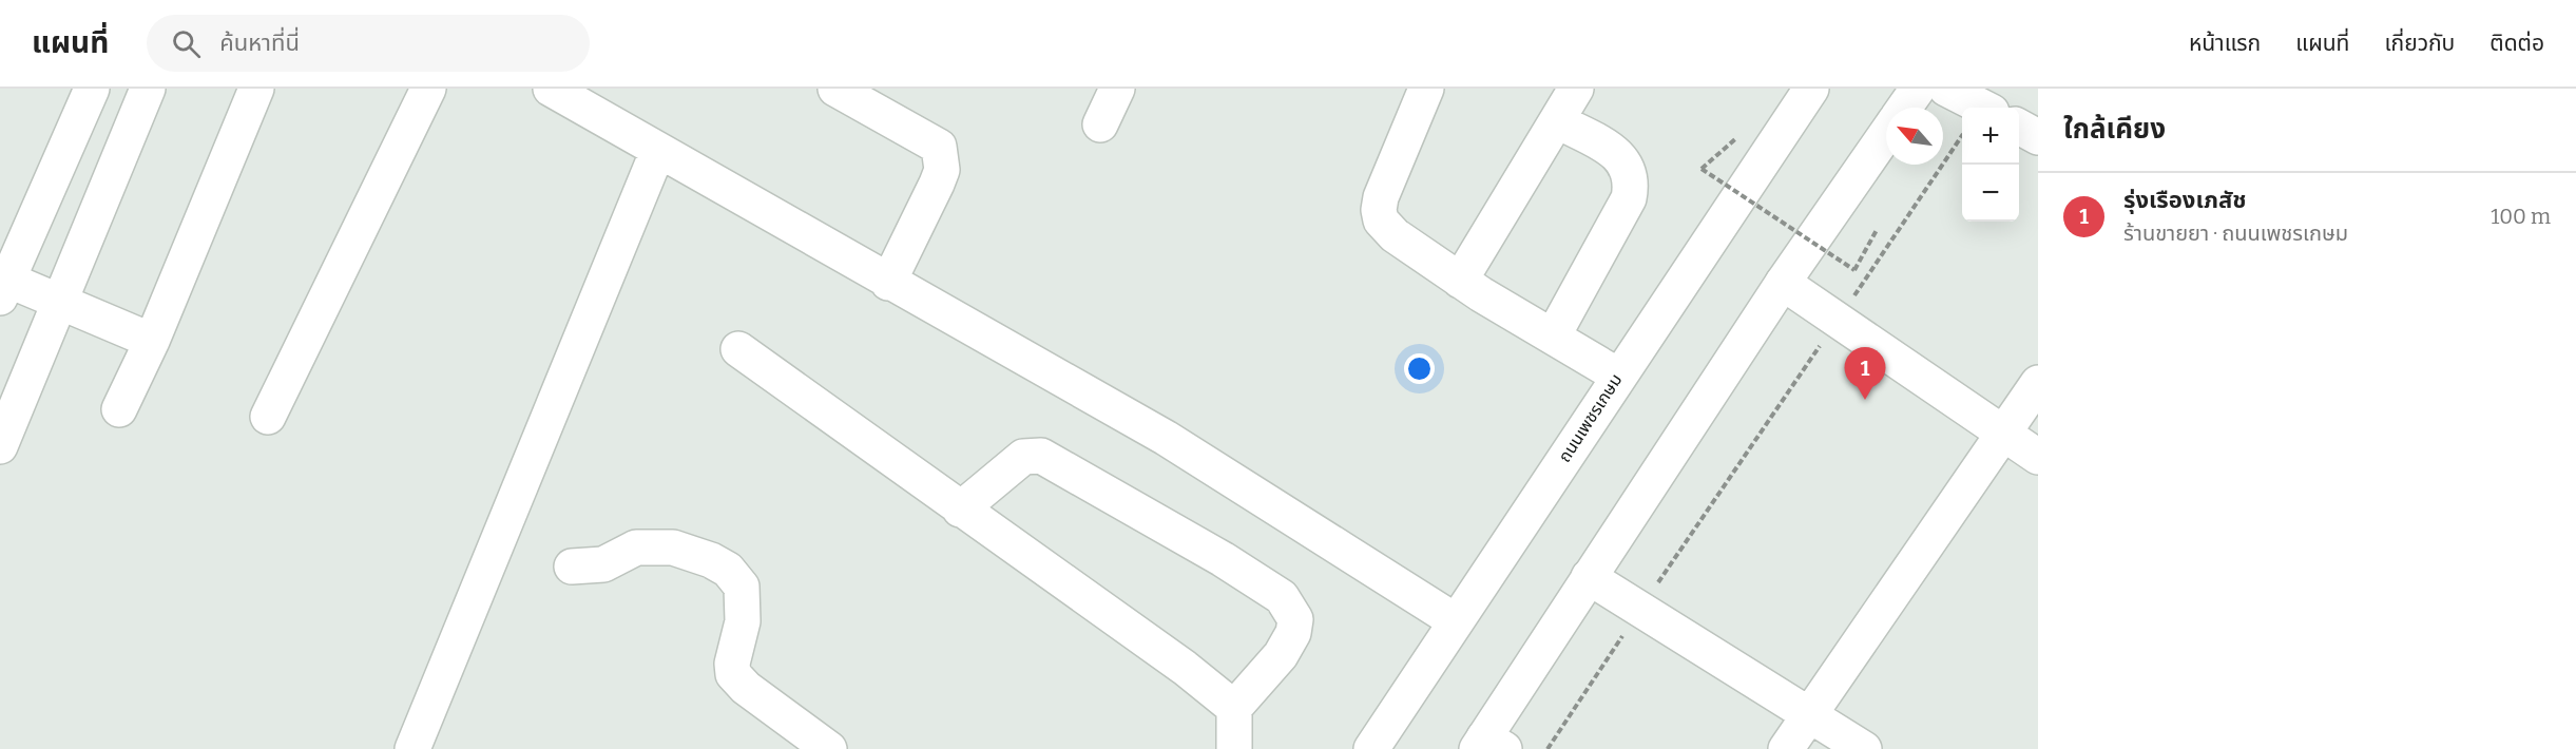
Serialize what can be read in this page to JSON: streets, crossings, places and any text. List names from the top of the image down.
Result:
{
  "streets": {
    "street": ["ถนนเพชรเกษม"]
  },
  "north": "top left",
  "page": {
    "header": "แผนที่",
    "search": "ค้นหาที่นี่",
    "nav": [
      "หน้าแรก",
      "แผนที่",
      "เกี่ยวกับ",
      "ติดต่อ"
    ],
    "heading": "ใกล้เคียง",
    "map_buttons": ["+", "−"],
    "list": [
      {
        "mark": "1",
        "name": "รุ่งเรืองเภสัช",
        "note": "ร้านขายยา · ถนนเพชรเกษม",
        "value": "100 m"
      }
    ],
    "pins": "1"
  }
}
